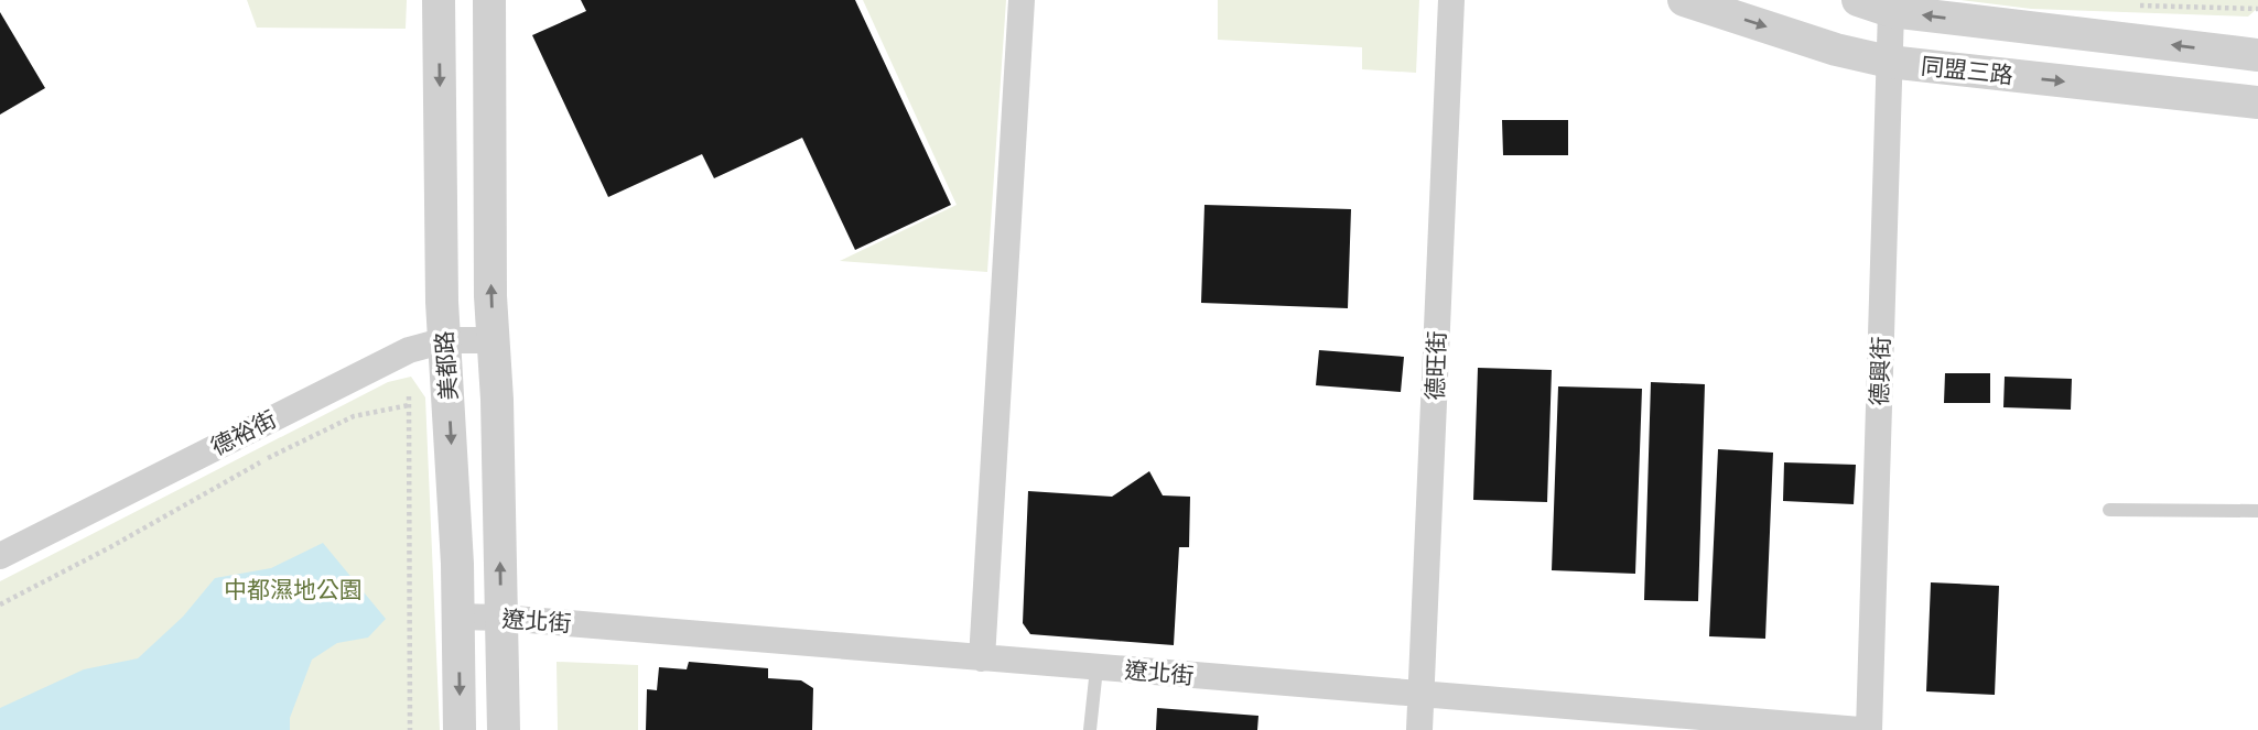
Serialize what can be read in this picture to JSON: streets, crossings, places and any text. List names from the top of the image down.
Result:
{
  "streets": {
    "street": [
      "同盟三路",
      "美都路",
      "德旺街",
      "德興街",
      "德裕街",
      "遼北街"
    ]
  },
  "crossings": [
    ["同盟三路", "德興街"],
    ["美都路", "德裕街"],
    ["美都路", "遼北街"],
    ["德旺街", "遼北街"]
  ],
  "parks": ["中都濕地公園"]
}
